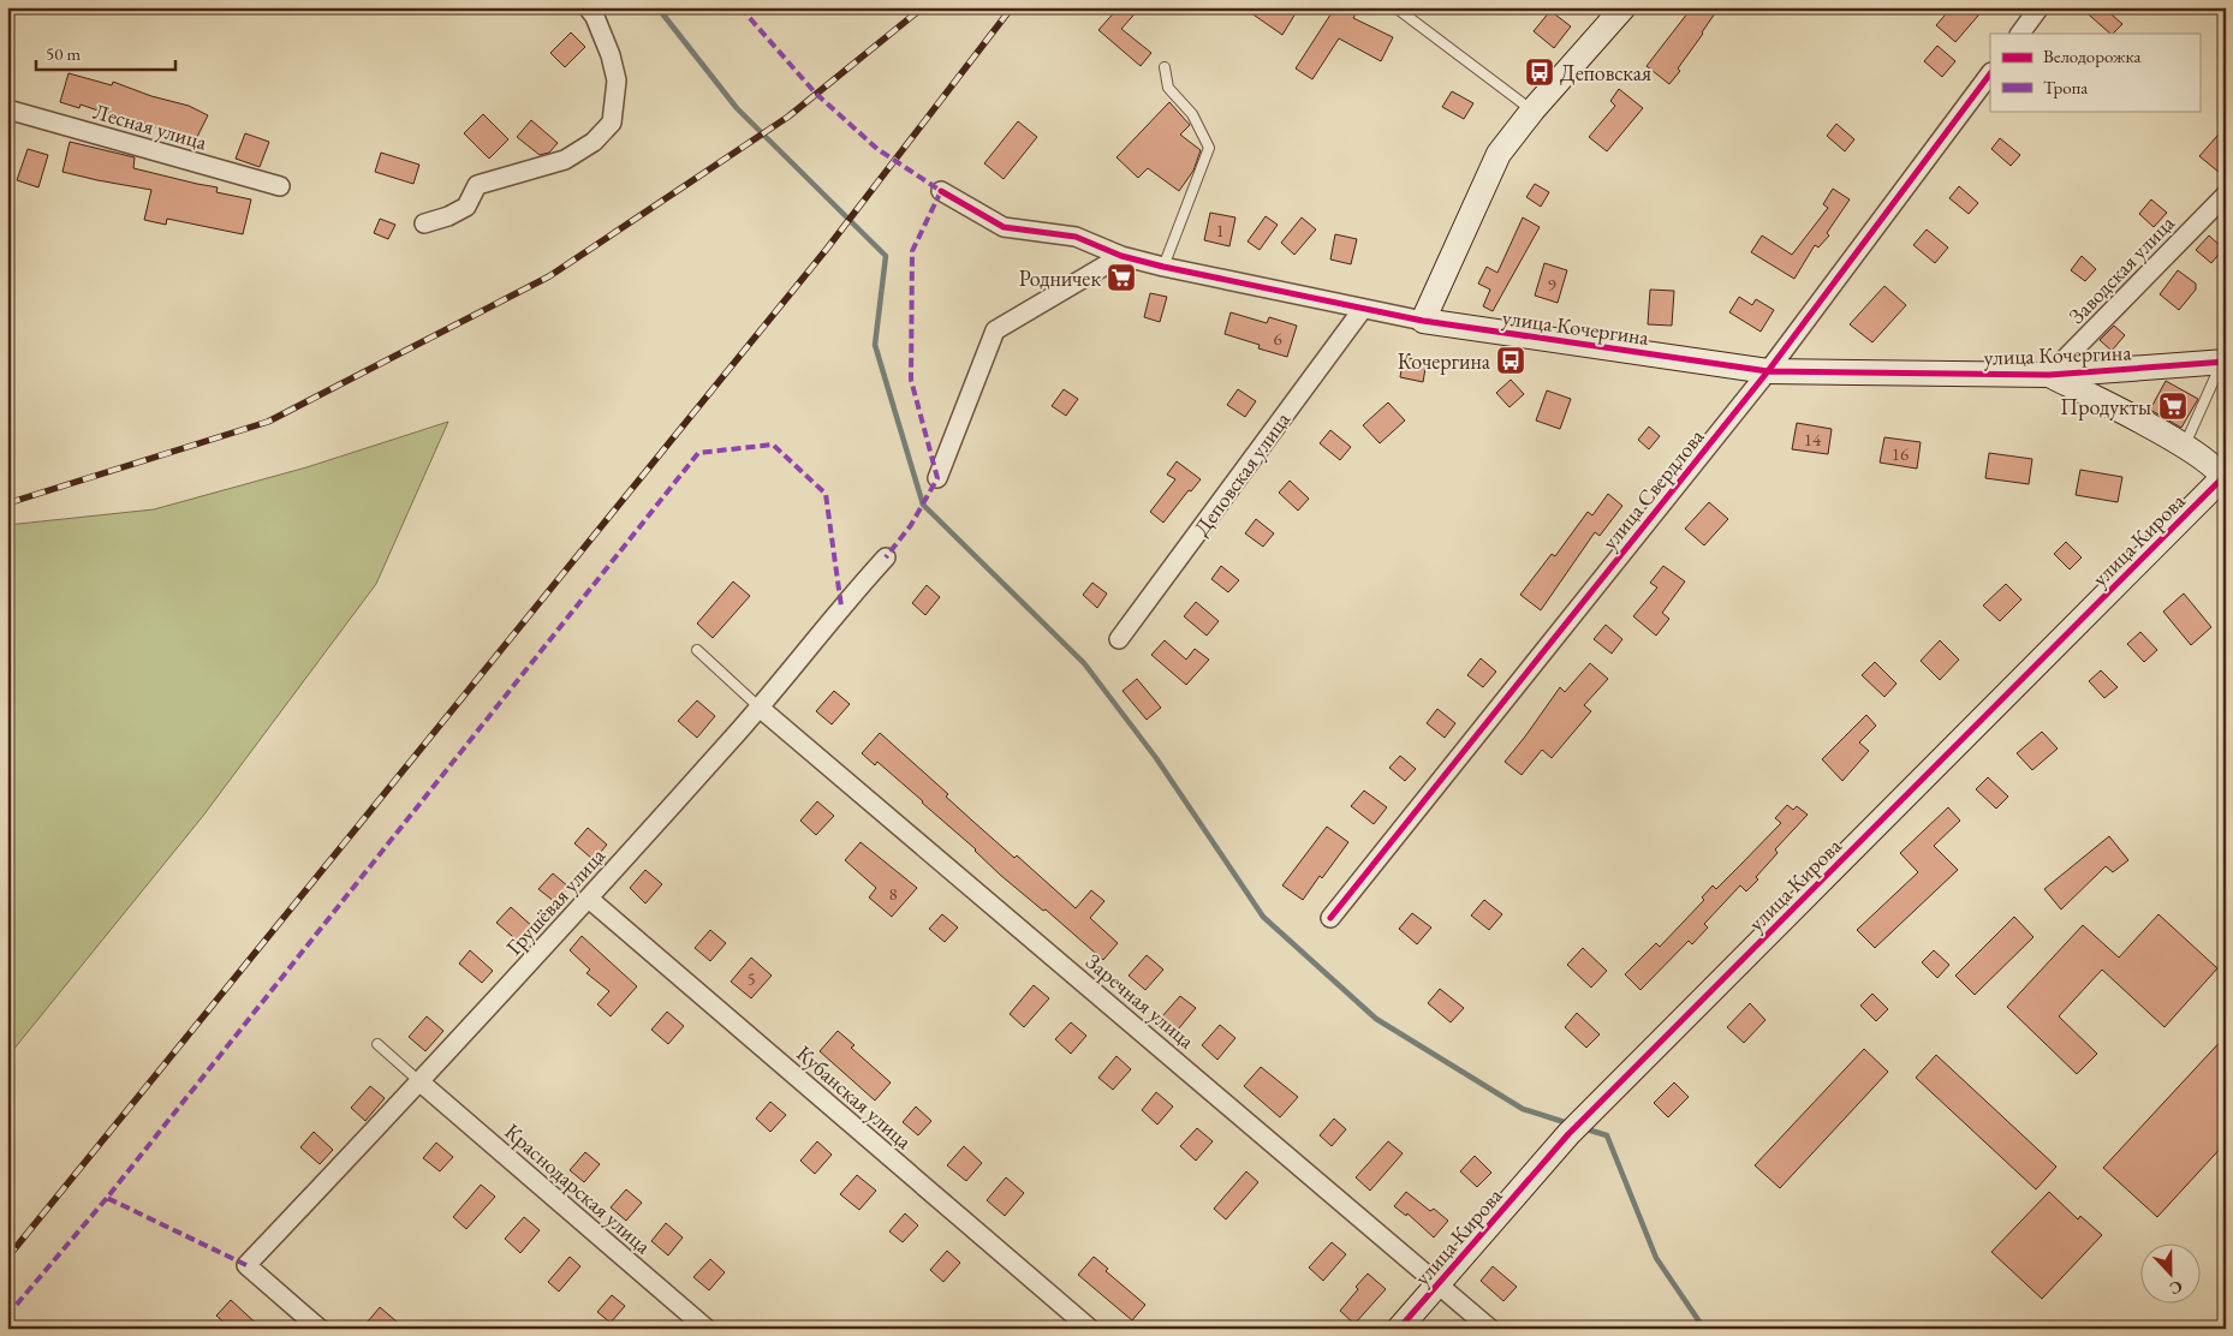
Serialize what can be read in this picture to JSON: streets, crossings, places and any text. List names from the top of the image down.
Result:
{
  "streets": {
    "street": [
      "Лесная улица",
      "Заводская улица",
      "улица Кочергина",
      "Деповская улица",
      "улица Свердлова",
      "улица Кирова",
      "Грушёвая улица",
      "Заречная улица",
      "Кубанская улица",
      "Краснодарская улица"
    ]
  },
  "crossings": [
    ["Заводская улица", "улица Кочергина"],
    ["улица Кочергина", "Деповская улица"],
    ["улица Кочергина", "улица Свердлова"],
    ["улица Кочергина", "улица Кирова"],
    ["улица Кирова", "Заречная улица"],
    ["Грушёвая улица", "Заречная улица"],
    ["Грушёвая улица", "Кубанская улица"],
    ["Грушёвая улица", "Краснодарская улица"]
  ],
  "places": {
    "bus stop": ["Деповская", "Кочергина"],
    "supermarket": ["Родничек", "Продукты"]
  },
  "house_numbers": [
    "1",
    "9",
    "6",
    "14",
    "16",
    "8",
    "5"
  ],
  "legend": ["Велодорожка", "Тропа"],
  "scale_bar": "50 m",
  "north": "bottom"
}
